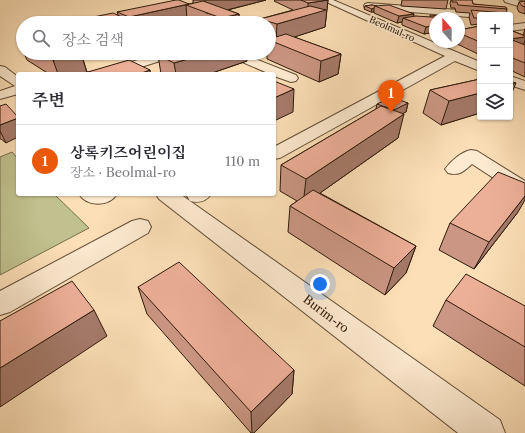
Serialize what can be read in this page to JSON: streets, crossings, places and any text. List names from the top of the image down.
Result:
{
  "streets": {
    "street": ["Beolmal-ro", "Burim-ro"]
  },
  "north": "top",
  "page": {
    "map_buttons": ["+", "−"],
    "search": "장소 검색",
    "heading": "주변",
    "pins": "1",
    "list": [
      {
        "mark": "1",
        "name": "상록키즈어린이집",
        "note": "장소 · Beolmal-ro",
        "value": "110 m"
      }
    ]
  }
}
